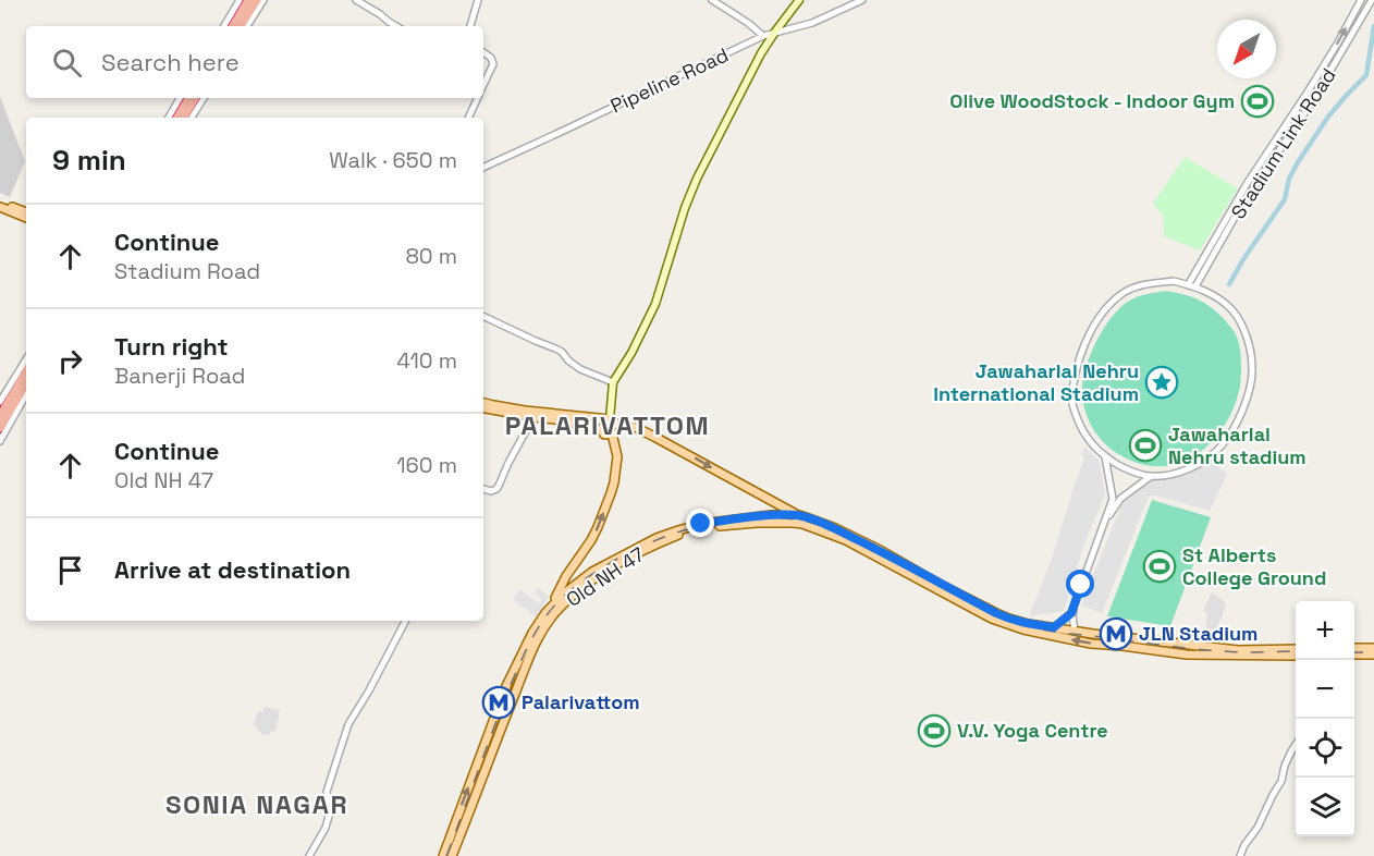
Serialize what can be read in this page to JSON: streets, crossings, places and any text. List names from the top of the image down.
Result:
{
  "streets": {
    "main road": ["Old NH 47"],
    "street": ["Pipeline Road", "Stadium Link Road"]
  },
  "districts": ["PALARIVATTOM", "SONIA NAGAR"],
  "places": {
    "sports": [
      "Olive WoodStock - Indoor Gym",
      "Jawaharlal Nehru stadium",
      "St Alberts College Ground",
      "V.V. Yoga Centre"
    ],
    "place": ["Jawaharlal Nehru International Stadium"],
    "metro station": ["JLN Stadium", "Palarivattom"]
  },
  "north": "bottom left",
  "page": {
    "search": "Search here",
    "heading": ["9 min", "Walk · 650 m"],
    "list": [
      ["Continue", "Stadium Road", "80 m"],
      ["Turn right", "Banerji Road", "410 m"],
      ["Continue", "Old NH 47", "160 m"],
      "Arrive at destination"
    ],
    "map_buttons": ["+", "−"]
  }
}
